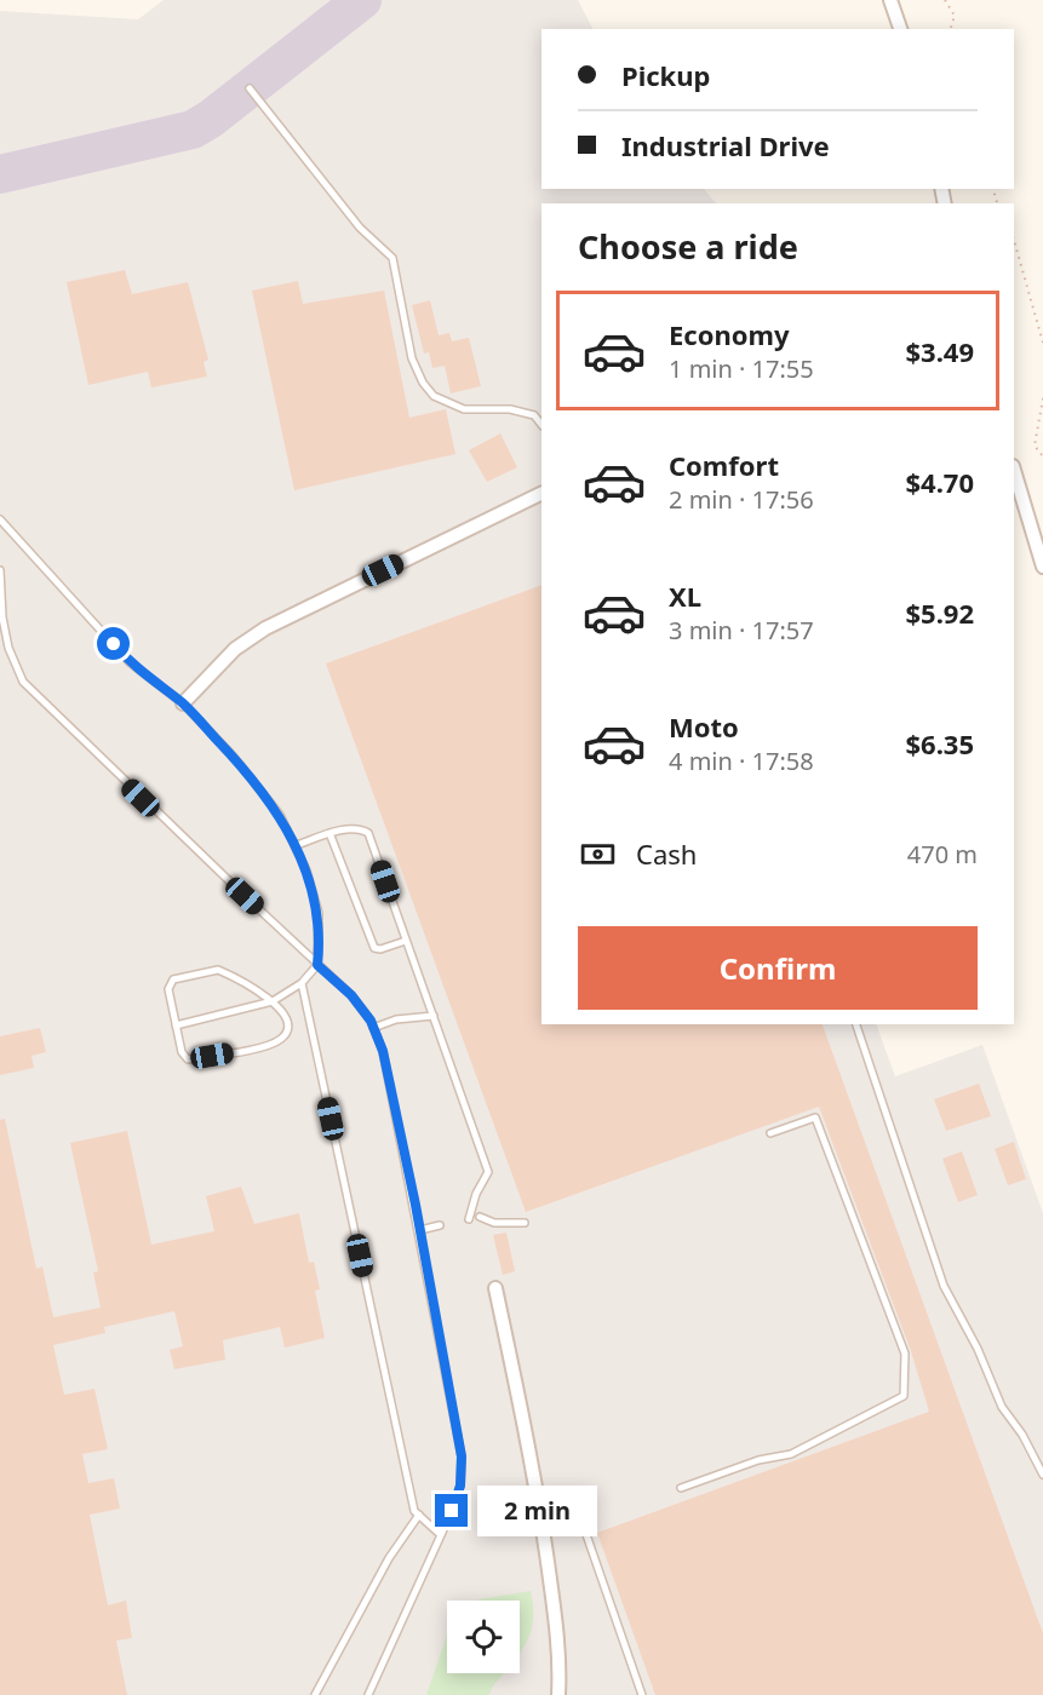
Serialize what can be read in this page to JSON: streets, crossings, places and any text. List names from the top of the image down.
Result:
{
  "page": {
    "banner": ["Pickup", "Industrial Drive"],
    "heading": "Choose a ride",
    "list": [
      {
        "name": "Economy",
        "note": "1 min · 17:55",
        "value": "$3.49"
      },
      {
        "name": "Comfort",
        "note": "2 min · 17:56",
        "value": "$4.70"
      },
      {
        "name": "XL",
        "note": "3 min · 17:57",
        "value": "$5.92"
      },
      {
        "name": "Moto",
        "note": "4 min · 17:58",
        "value": "$6.35"
      }
    ],
    "pay": ["Cash", "470 m"],
    "buttons": "Confirm",
    "bubble": "2 min"
  }
}
